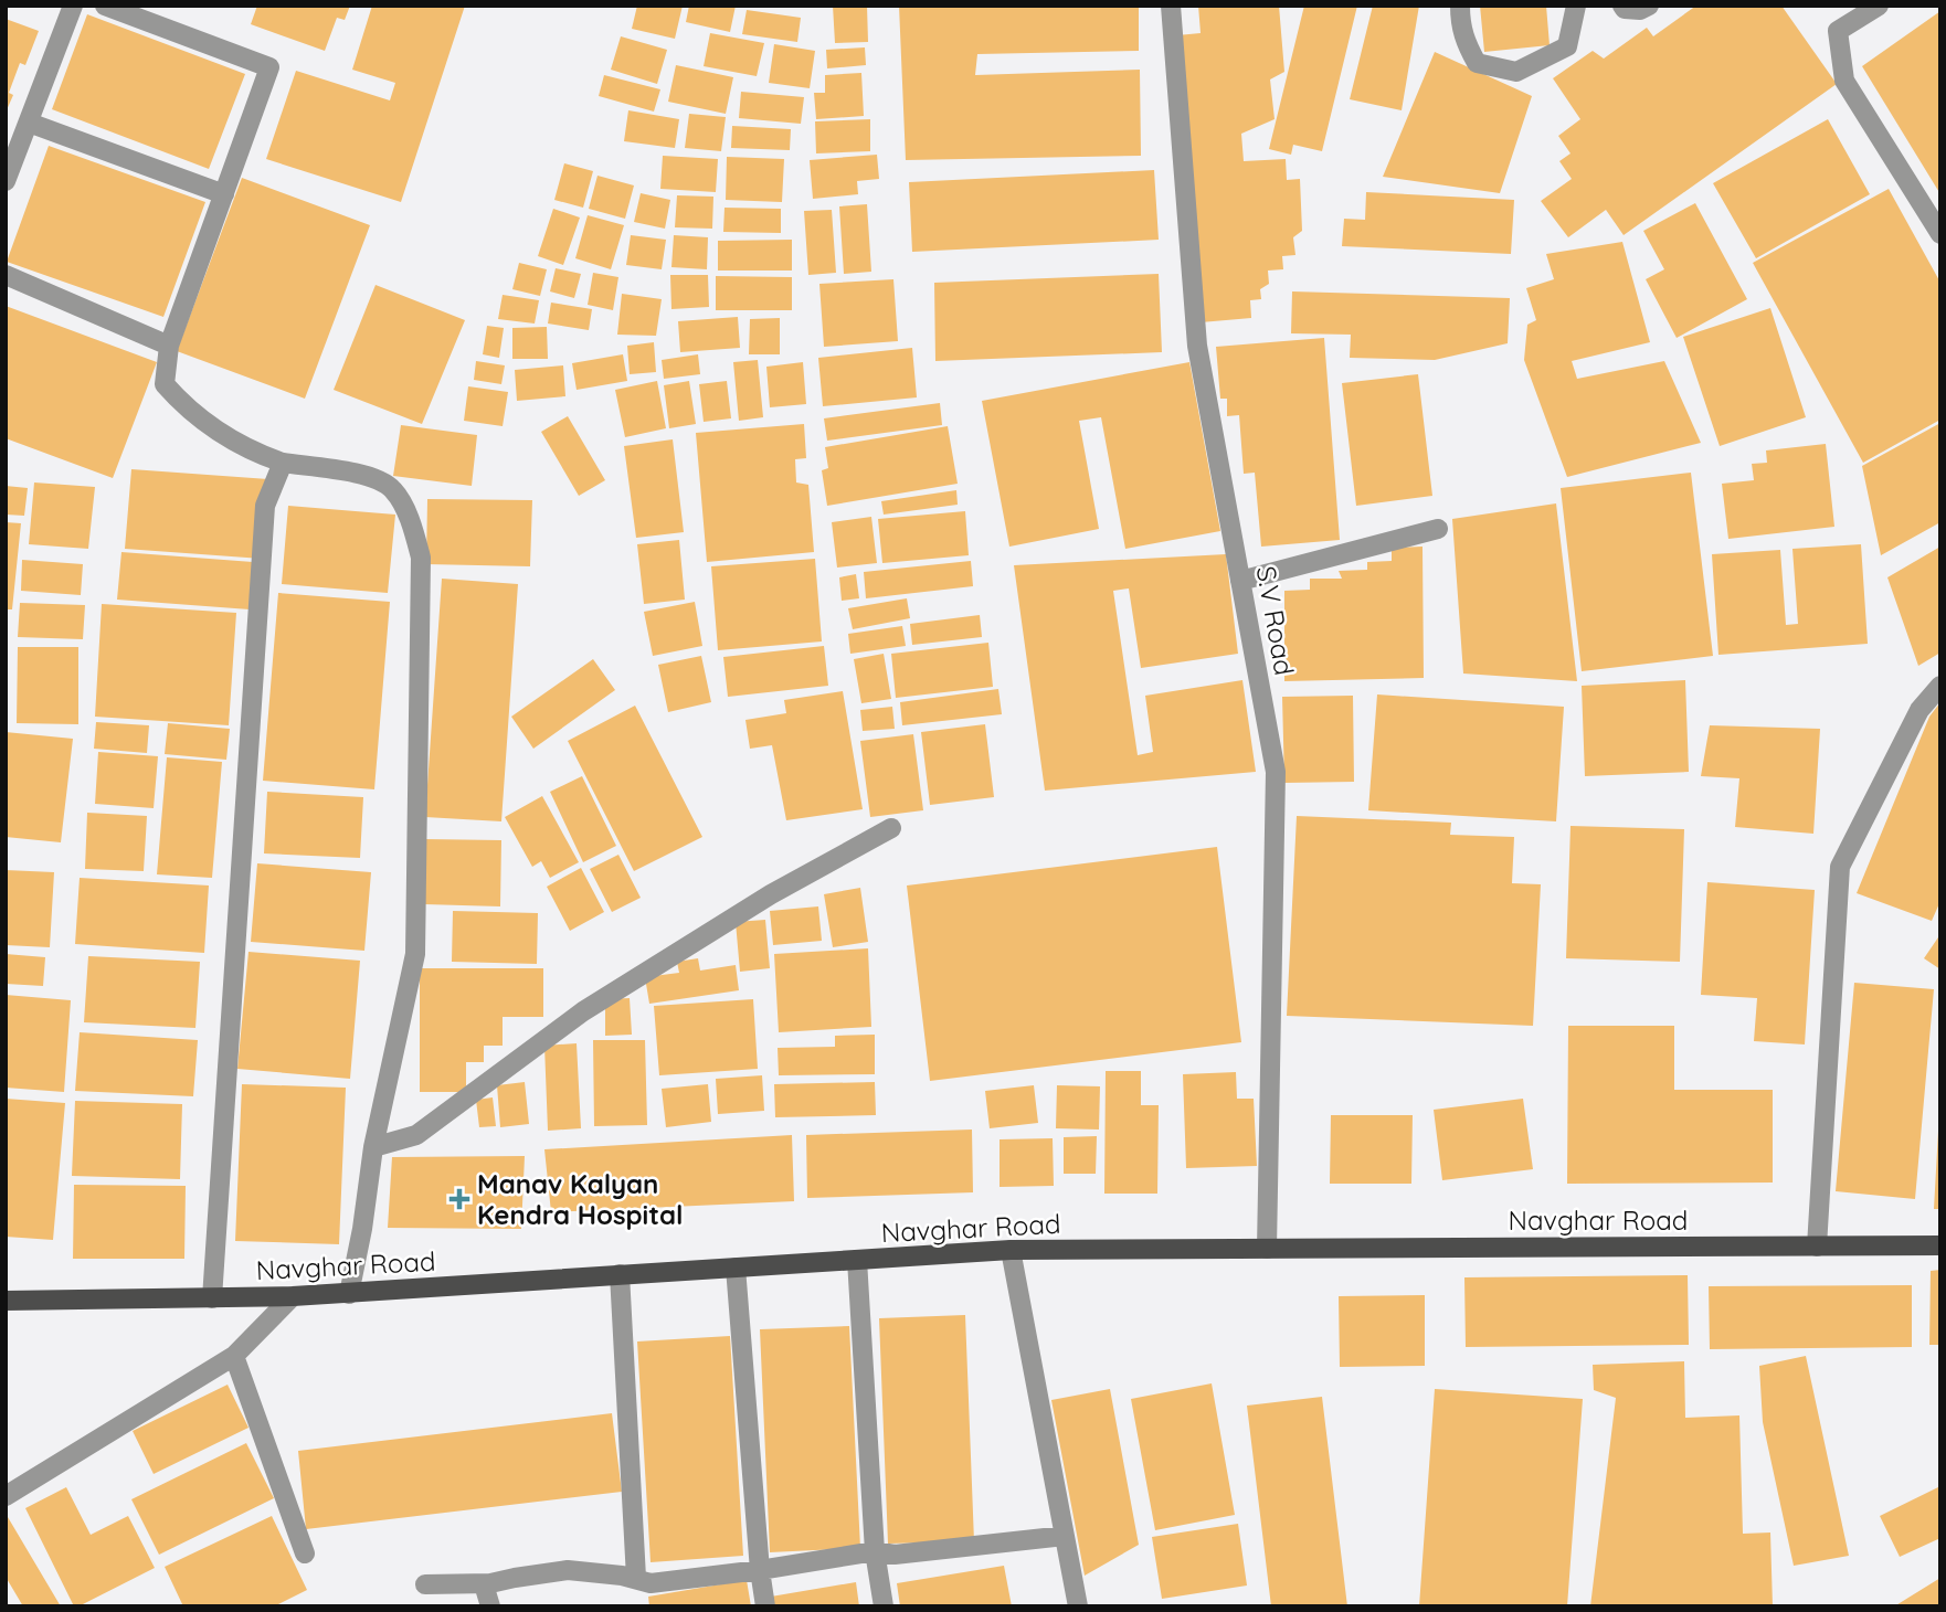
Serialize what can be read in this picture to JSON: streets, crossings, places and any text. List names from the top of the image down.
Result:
{
  "streets": {
    "main road": ["Navghar Road"],
    "street": ["S.V Road"]
  },
  "crossings": [
    ["S.V Road", "Navghar Road"]
  ],
  "places": {
    "health": ["Manav Kalyan Kendra Hospital"]
  }
}
